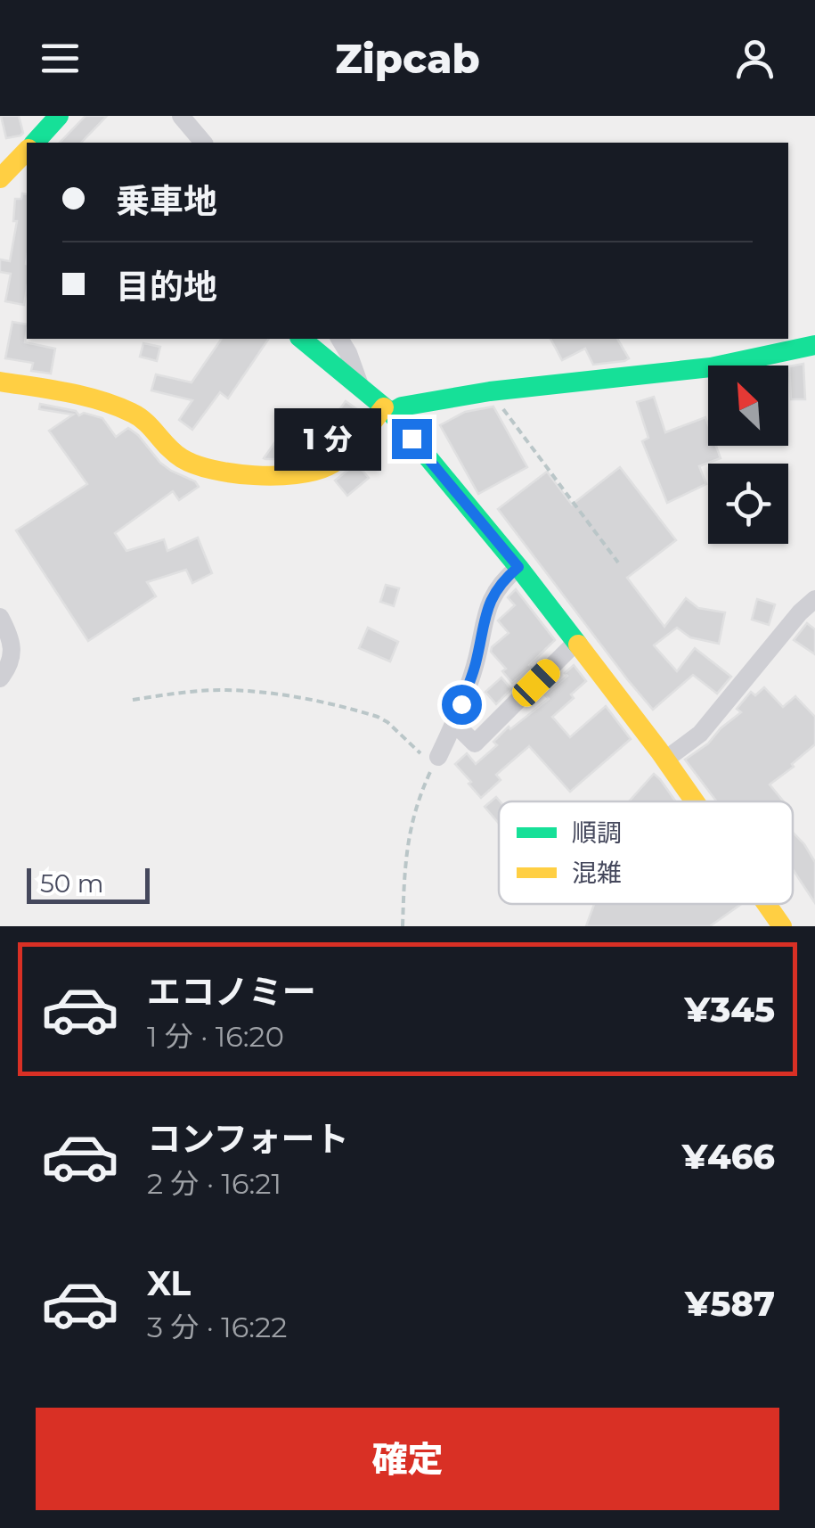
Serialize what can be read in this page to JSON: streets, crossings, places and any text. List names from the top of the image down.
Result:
{
  "legend": ["順調", "混雑"],
  "scale_bar": "50 m",
  "north": "top left",
  "page": {
    "header": "Zipcab",
    "banner": ["乗車地", "目的地"],
    "bubble": "1 分",
    "scale": "50 m",
    "list": [
      {
        "name": "エコノミー",
        "note": "1 分 · 16:20",
        "value": "¥345"
      },
      {
        "name": "コンフォート",
        "note": "2 分 · 16:21",
        "value": "¥466"
      },
      {
        "name": "XL",
        "note": "3 分 · 16:22",
        "value": "¥587"
      }
    ],
    "buttons": "確定"
  }
}
